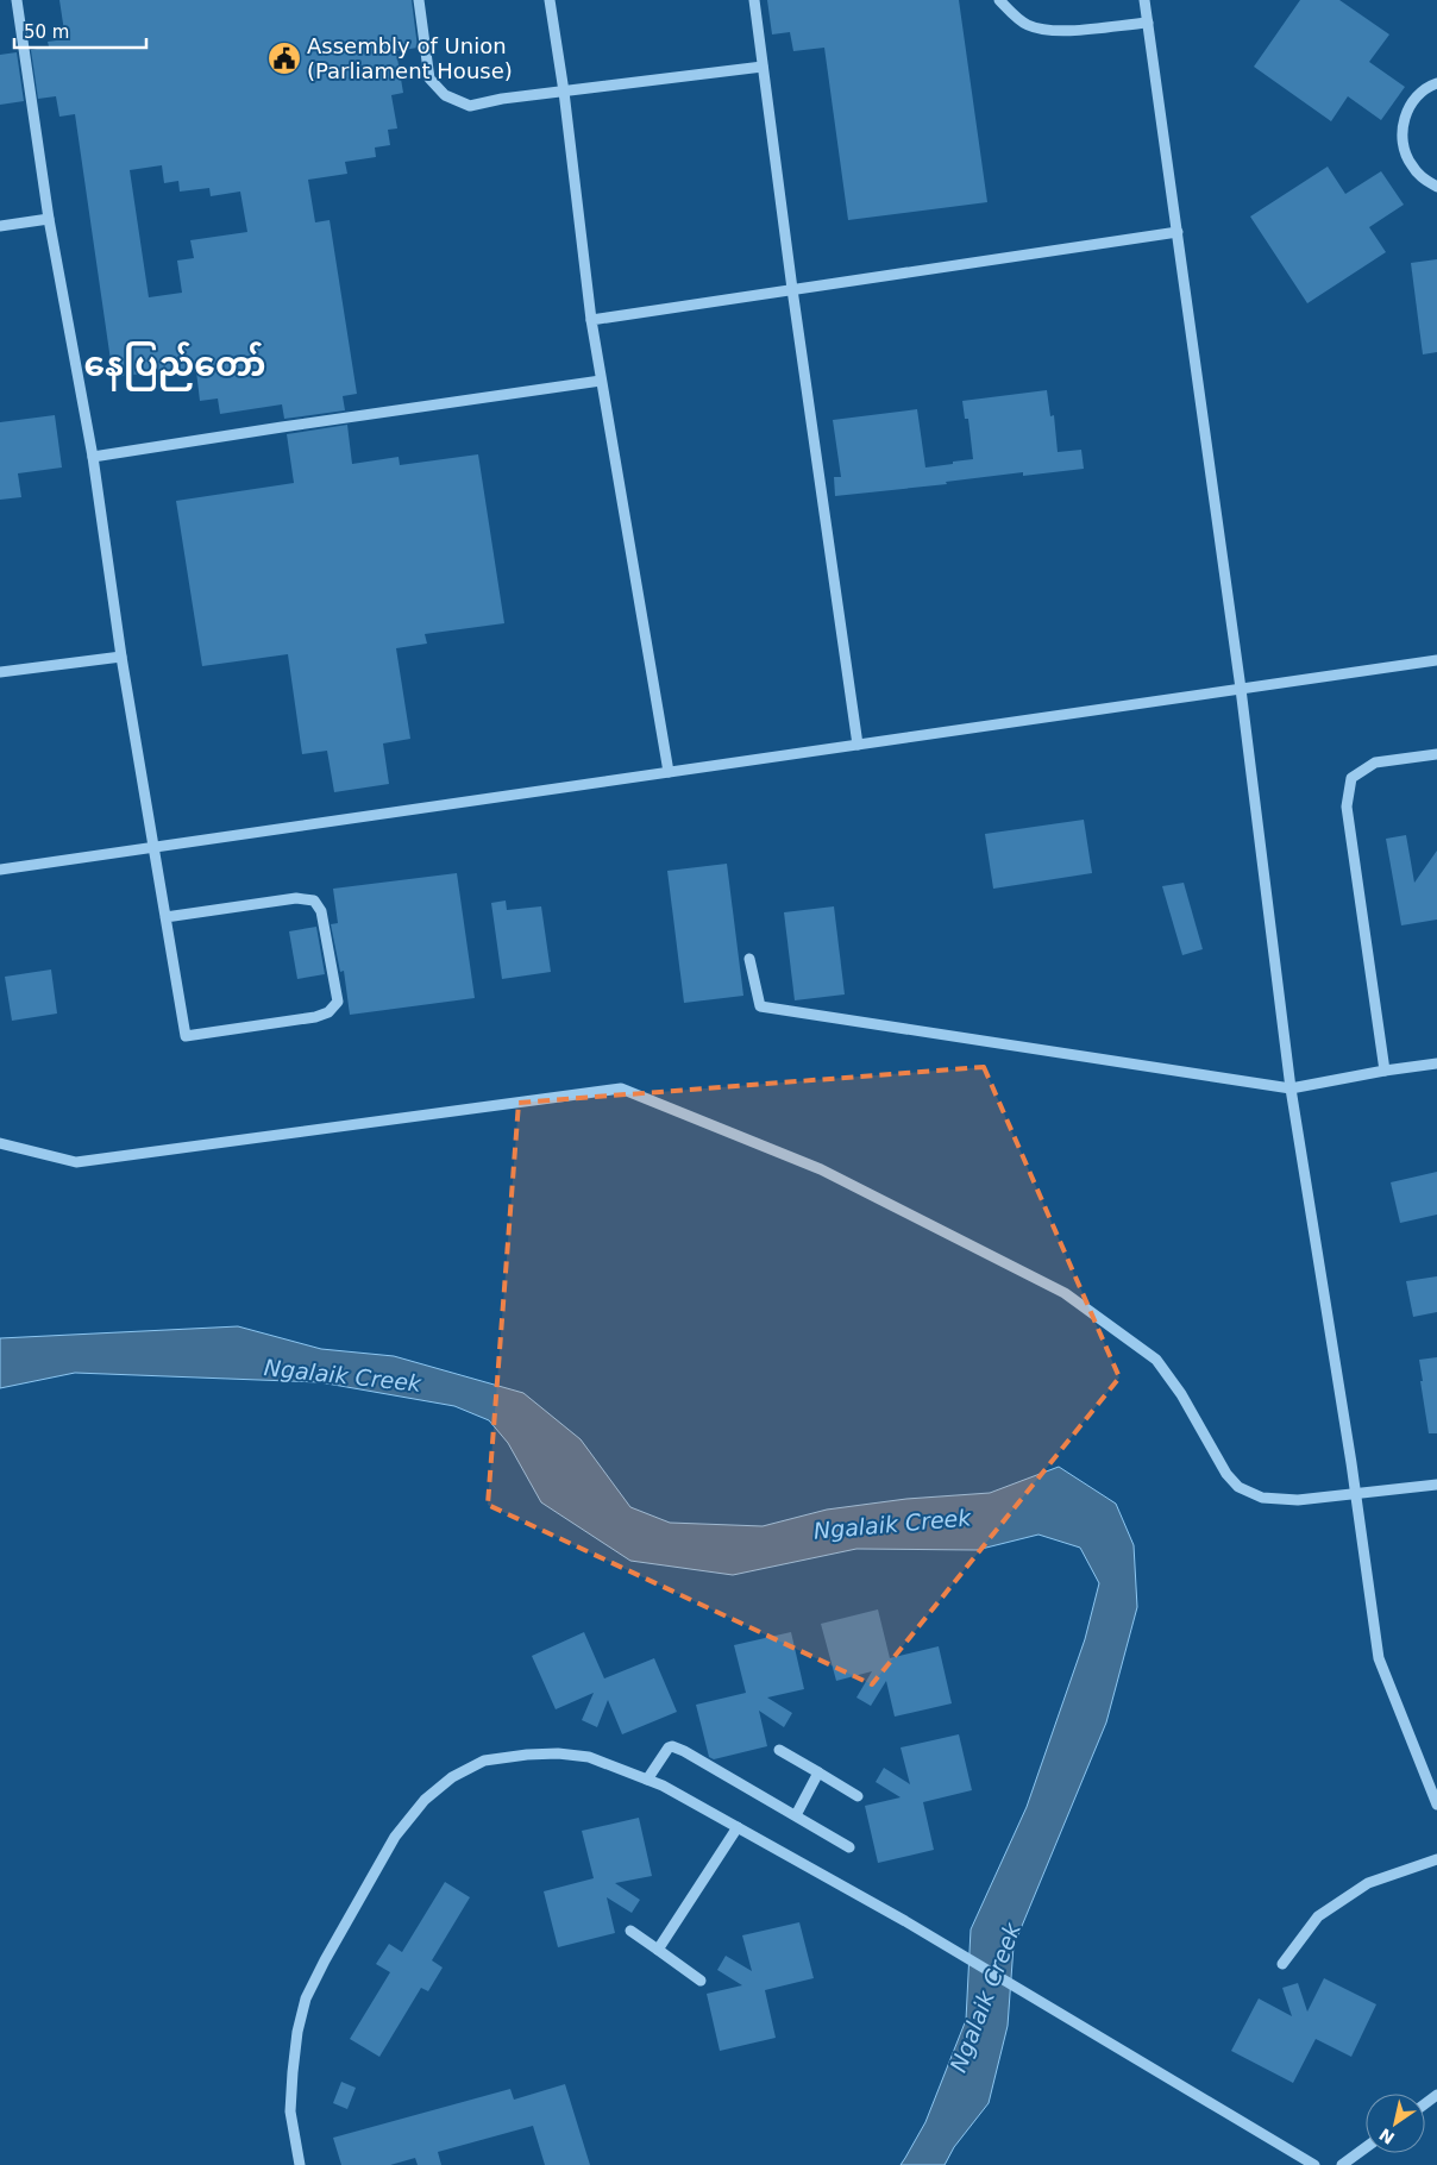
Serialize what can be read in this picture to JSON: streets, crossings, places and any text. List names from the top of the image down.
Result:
{
  "districts": ["နေပြည်တော်"],
  "water": ["Ngalaik Creek"],
  "places": {
    "public building": ["Assembly of Union (Parliament House)"]
  },
  "scale_bar": "50 m",
  "north": "bottom left"
}
